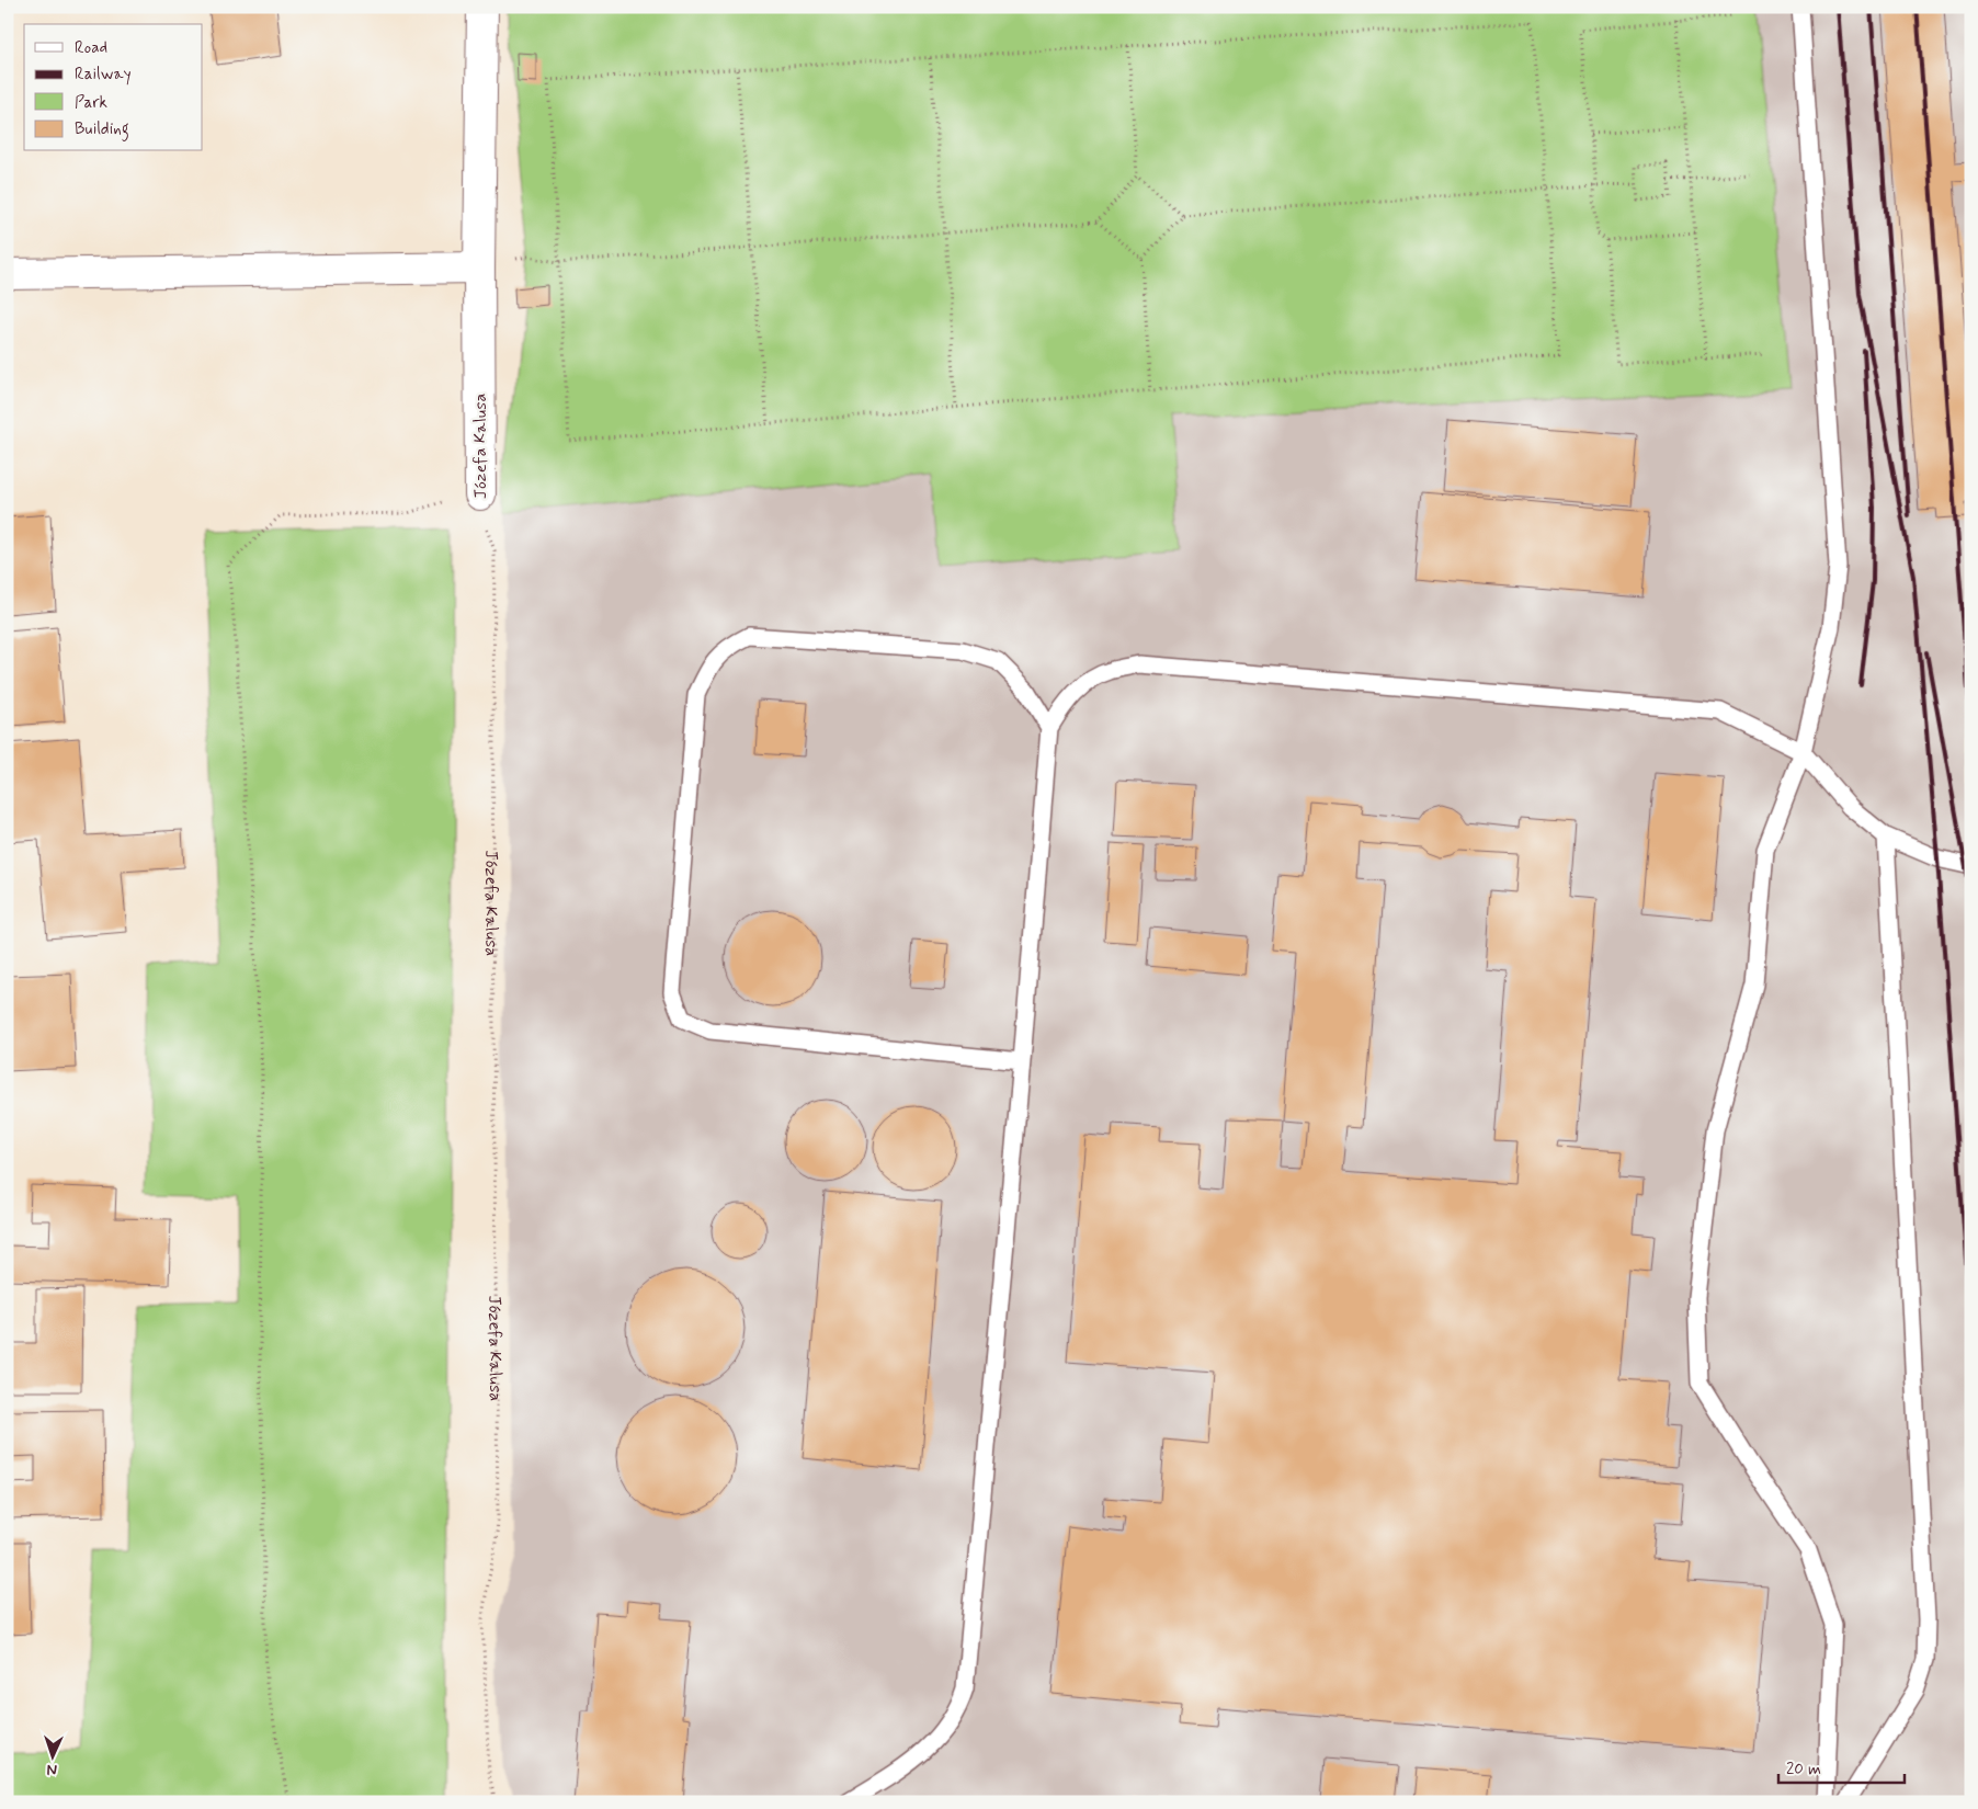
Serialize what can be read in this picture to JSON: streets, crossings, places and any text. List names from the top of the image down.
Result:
{
  "streets": {
    "street": ["Józefa Kalusa"]
  },
  "legend": [
    "Road",
    "Railway",
    "Park",
    "Building"
  ],
  "scale_bar": "20 m",
  "north": "bottom"
}
